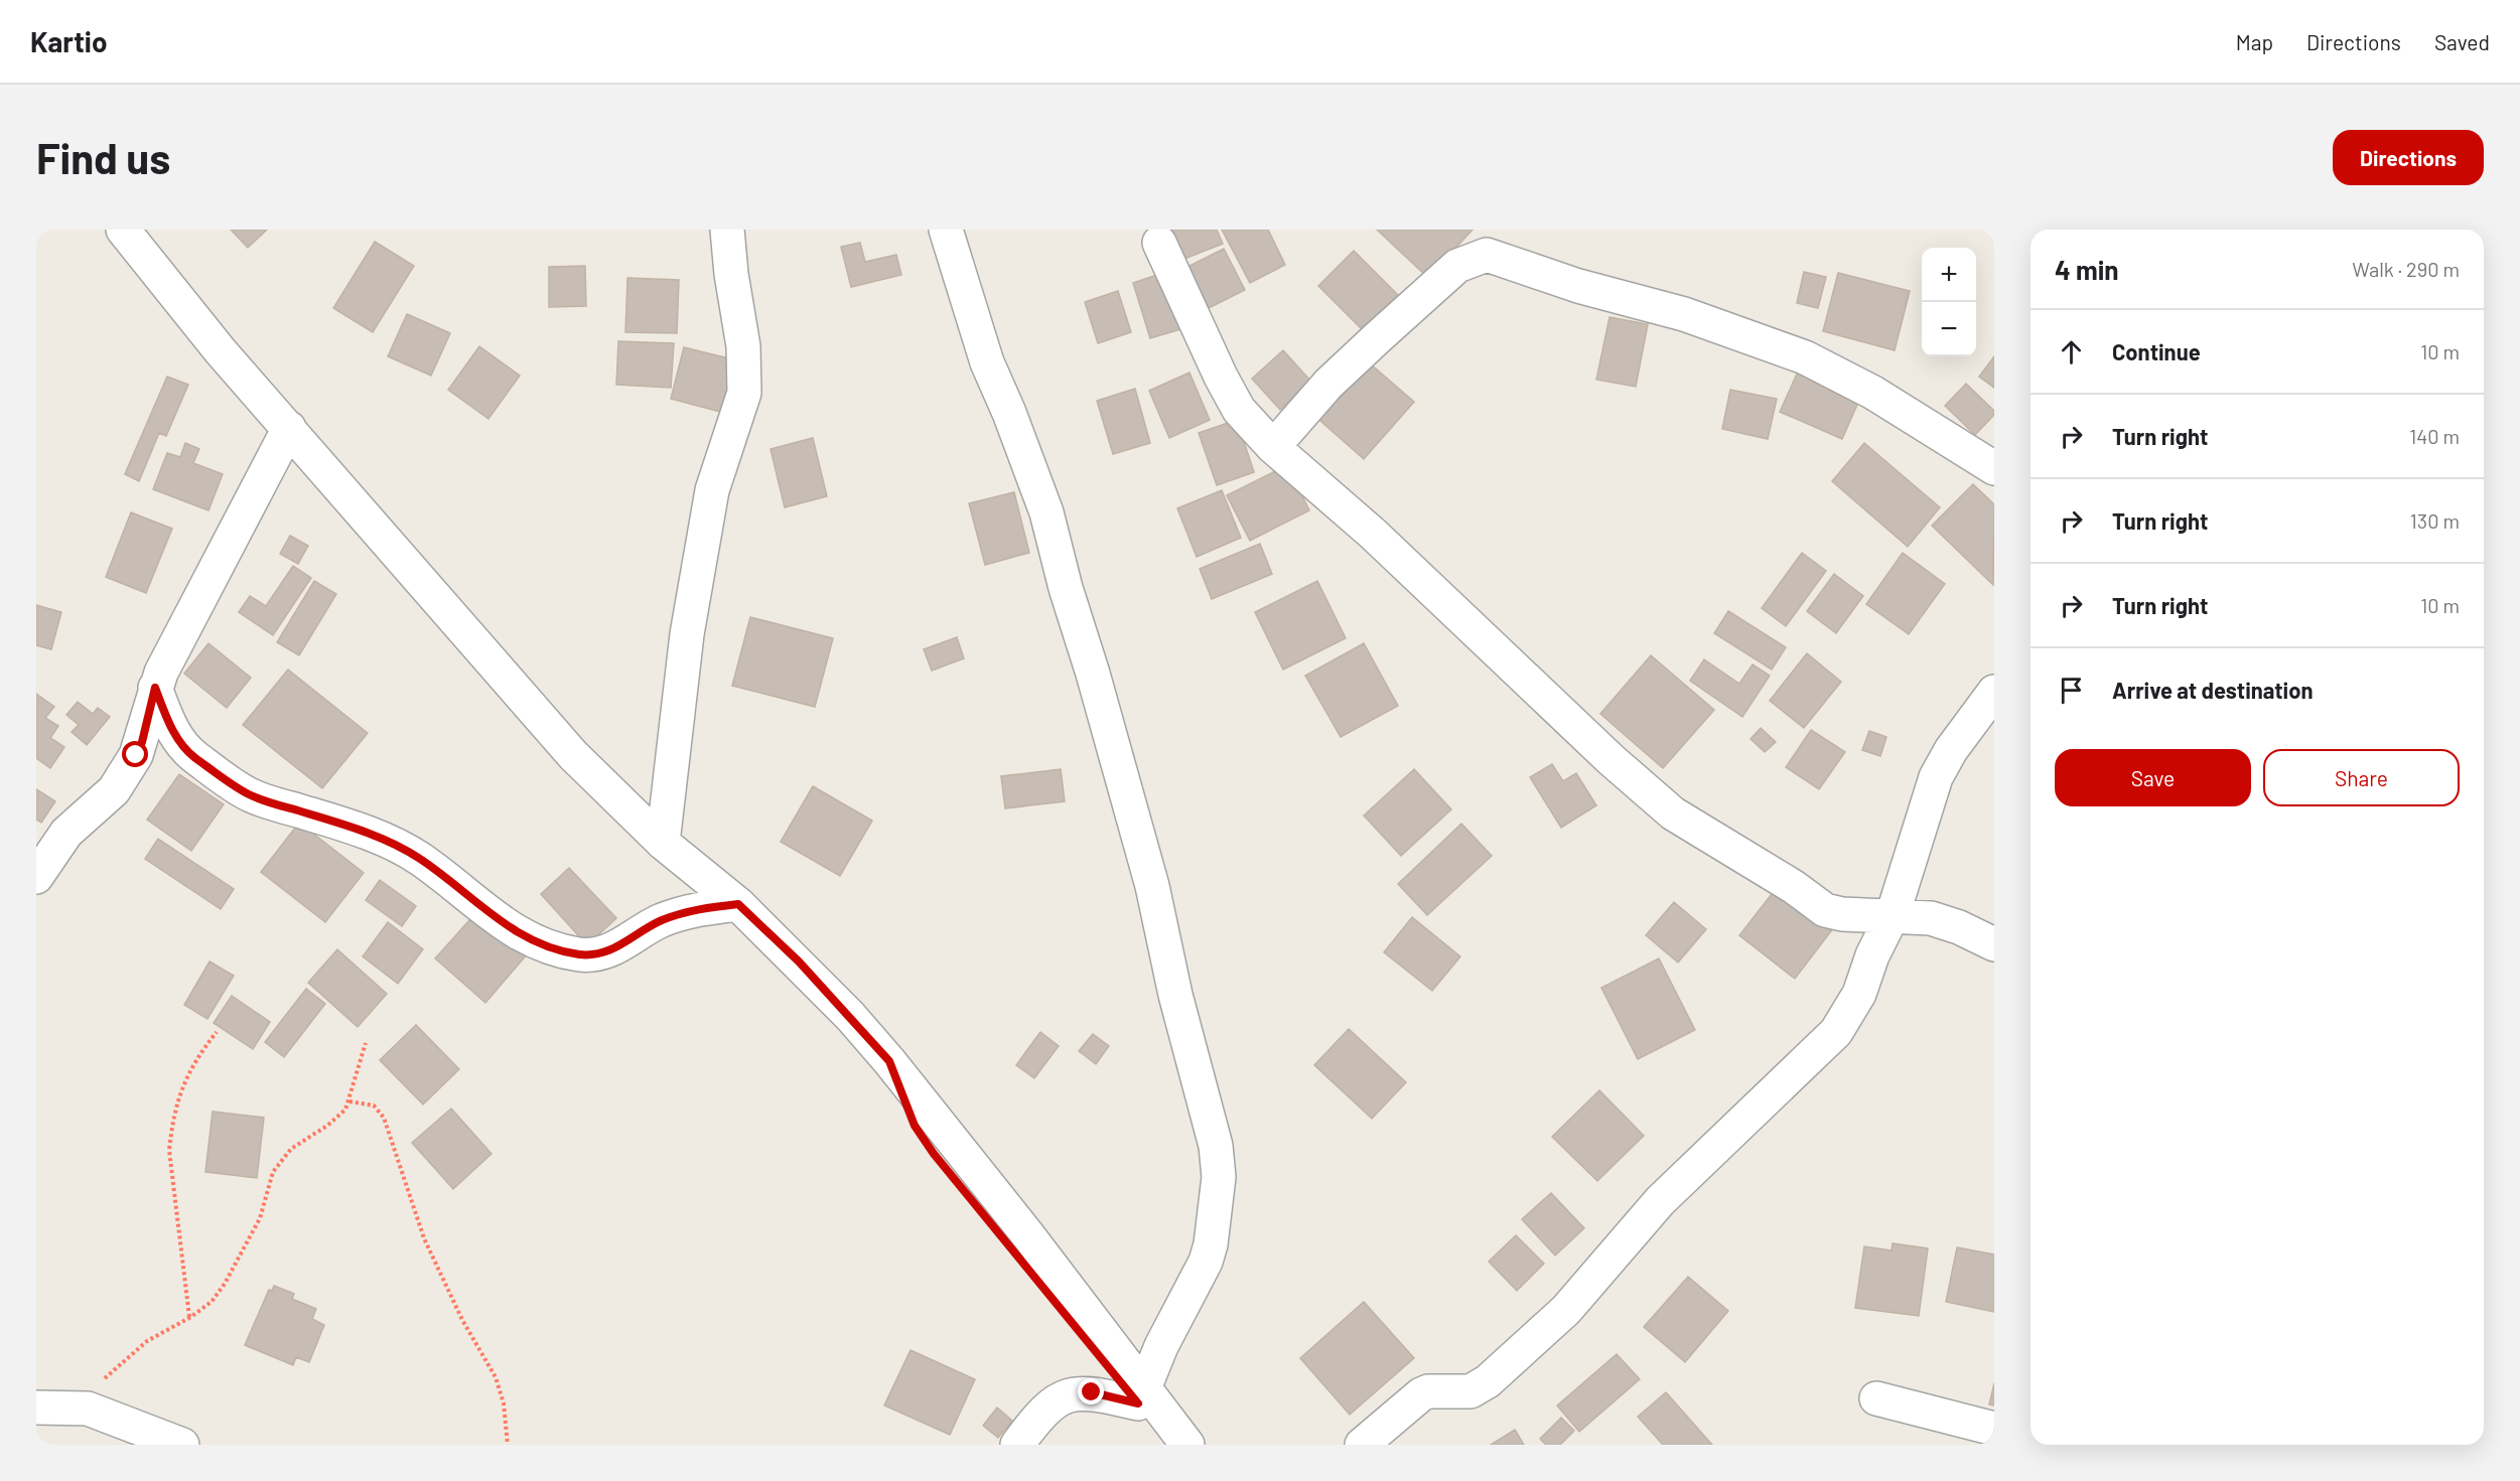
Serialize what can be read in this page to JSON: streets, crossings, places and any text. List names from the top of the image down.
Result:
{
  "page": {
    "header": "Kartio",
    "nav": ["Map", "Directions", "Saved"],
    "buttons": [
      "Directions",
      ["Save", "Share"]
    ],
    "title": "Find us",
    "heading": ["4 min", "Walk · 290 m"],
    "map_buttons": ["+", "−"],
    "list": [
      ["Continue", "10 m"],
      ["Turn right", "140 m"],
      ["Turn right", "130 m"],
      ["Turn right", "10 m"],
      "Arrive at destination"
    ]
  }
}
